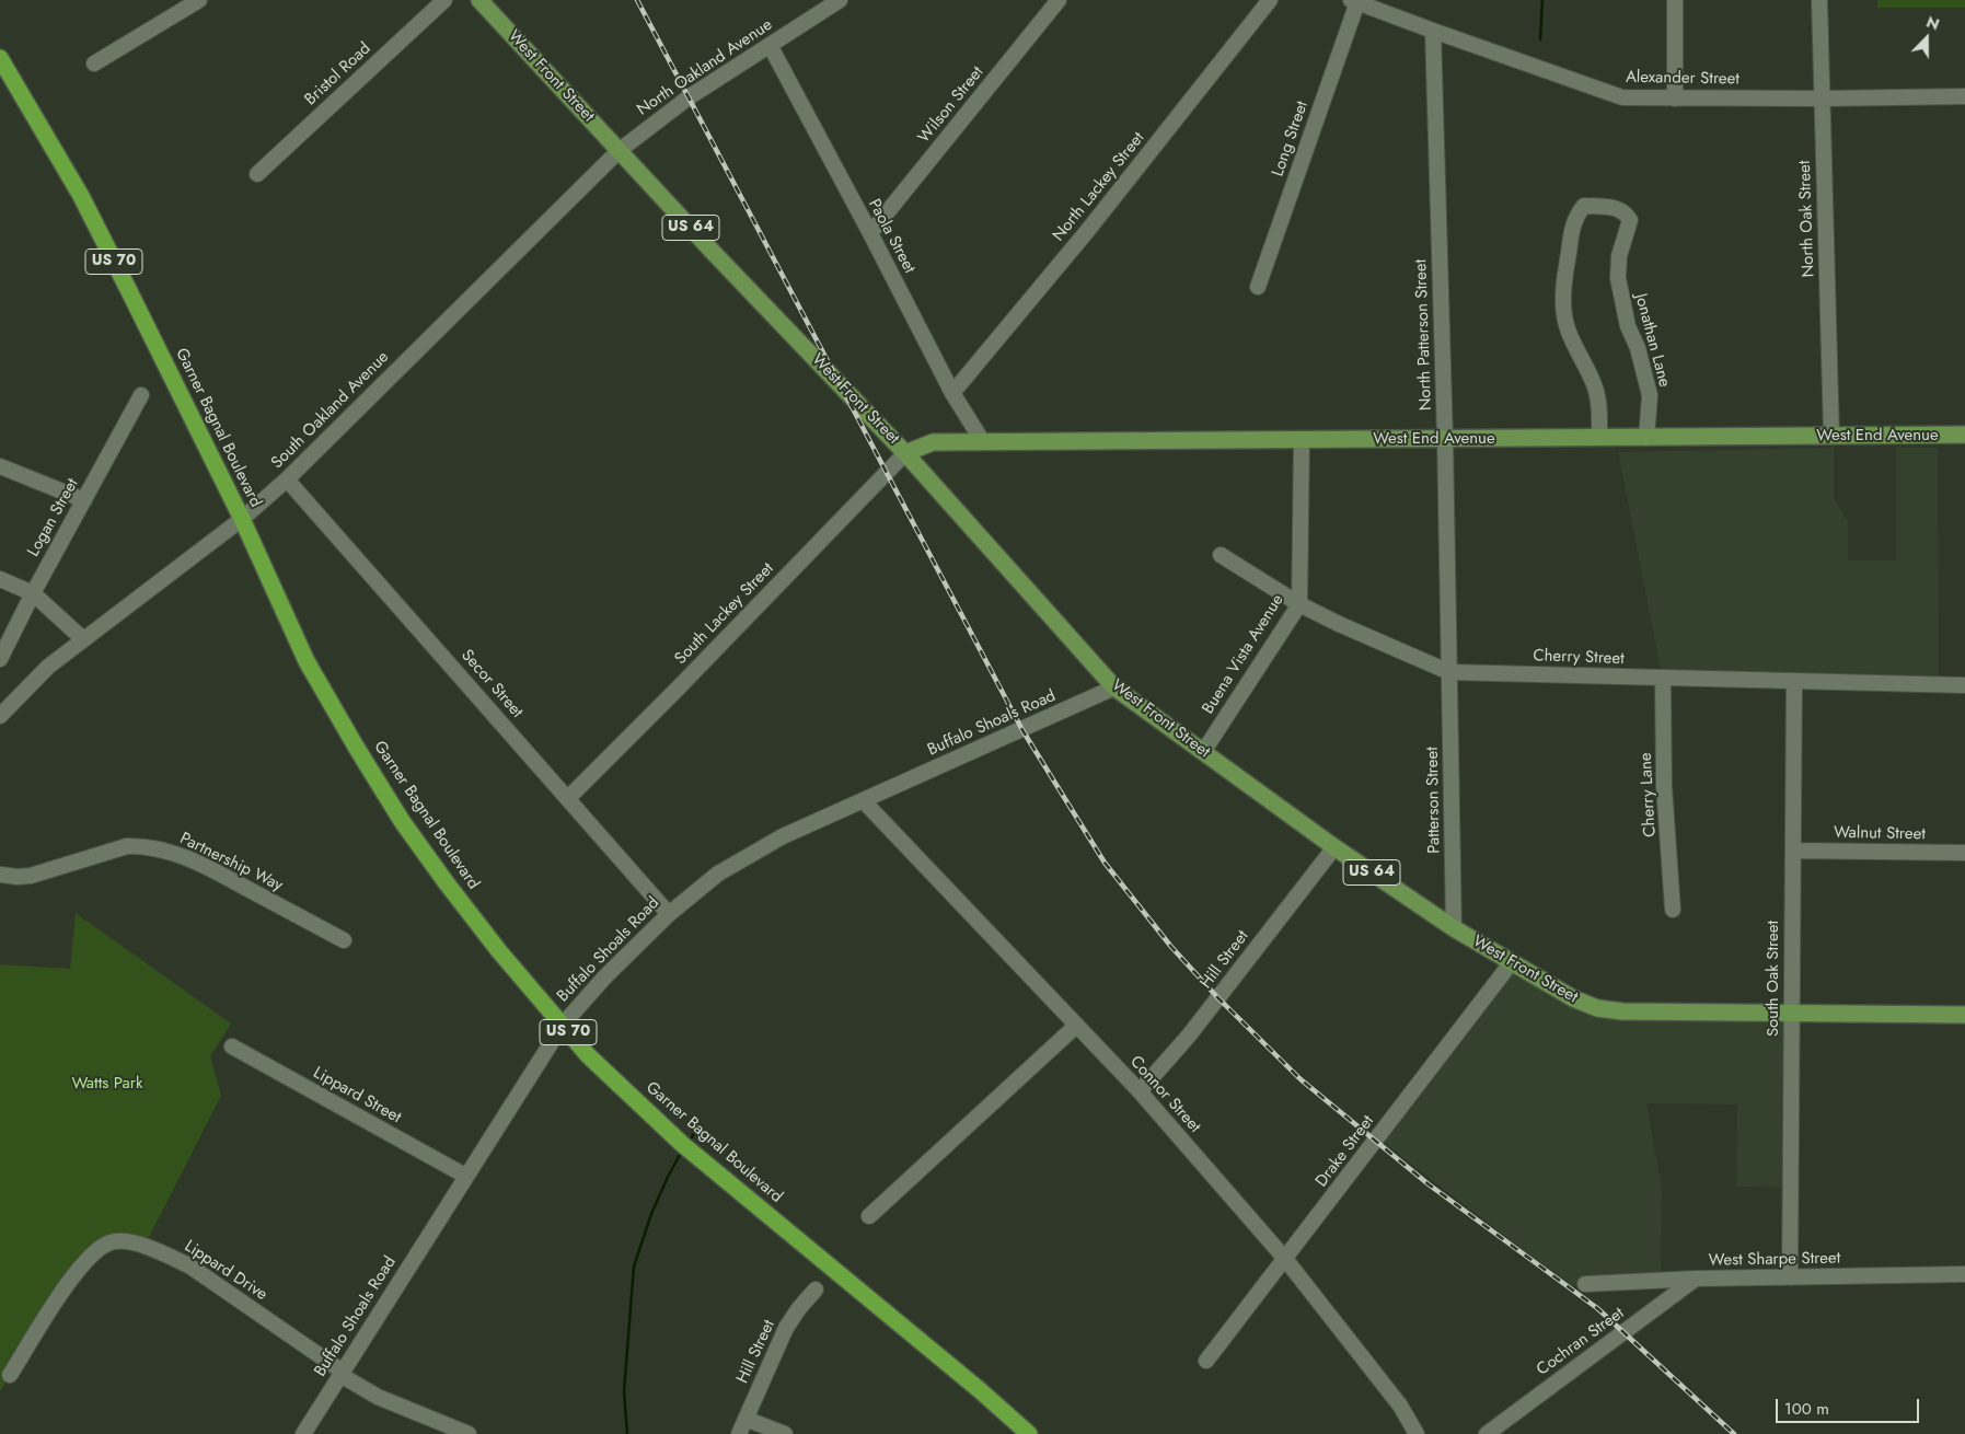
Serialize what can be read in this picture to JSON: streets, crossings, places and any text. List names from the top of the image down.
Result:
{
  "streets": {
    "highway": ["US 70", "Garner Bagnal Boulevard"],
    "main road": ["West Front Street", "US 64", "West End Avenue"],
    "street": [
      "North Oakland Avenue",
      "Bristol Road",
      "Alexander Street",
      "Wilson Street",
      "Long Street",
      "North Lackey Street",
      "North Oak Street",
      "Paola Street",
      "North Patterson Street",
      "Jonathan Lane",
      "South Oakland Avenue",
      "Logan Street",
      "South Lackey Street",
      "Buena Vista Avenue",
      "Cherry Street",
      "Secor Street",
      "Buffalo Shoals Road",
      "Cherry Lane",
      "Patterson Street",
      "Walnut Street",
      "Partnership Way",
      "Hill Street",
      "South Oak Street",
      "Connor Street",
      "Lippard Street",
      "Drake Street",
      "West Sharpe Street",
      "Lippard Drive",
      "Cochran Street"
    ]
  },
  "crossings": [
    ["North Oakland Avenue", "West Front Street"],
    ["North Oakland Avenue", "Paola Street"],
    ["North Oakland Avenue", "South Oakland Avenue"],
    ["West Front Street", "South Oakland Avenue"],
    ["West Front Street", "West End Avenue"],
    ["West Front Street", "South Lackey Street"],
    ["West Front Street", "Buena Vista Avenue"],
    ["West Front Street", "Buffalo Shoals Road"],
    ["West Front Street", "Patterson Street"],
    ["West Front Street", "Hill Street"],
    ["West Front Street", "South Oak Street"],
    ["West Front Street", "Drake Street"],
    ["Alexander Street", "Long Street"],
    ["Alexander Street", "North Oak Street"],
    ["Alexander Street", "North Patterson Street"],
    ["Wilson Street", "Paola Street"],
    ["North Lackey Street", "Paola Street"],
    ["North Oak Street", "West End Avenue"],
    ["Paola Street", "West End Avenue"],
    ["North Patterson Street", "West End Avenue"],
    ["North Patterson Street", "Cherry Street"],
    ["North Patterson Street", "Patterson Street"],
    ["Jonathan Lane", "West End Avenue"],
    ["South Oakland Avenue", "Garner Bagnal Boulevard"],
    ["South Oakland Avenue", "Secor Street"],
    ["Garner Bagnal Boulevard", "Buffalo Shoals Road"],
    ["West End Avenue", "South Lackey Street"],
    ["West End Avenue", "Buena Vista Avenue"],
    ["South Lackey Street", "Secor Street"],
    ["Buena Vista Avenue", "Cherry Street"],
    ["Cherry Street", "Cherry Lane"],
    ["Cherry Street", "Patterson Street"],
    ["Cherry Street", "South Oak Street"],
    ["Secor Street", "Buffalo Shoals Road"],
    ["Buffalo Shoals Road", "Connor Street"],
    ["Buffalo Shoals Road", "Lippard Street"],
    ["Buffalo Shoals Road", "Lippard Drive"],
    ["Walnut Street", "South Oak Street"],
    ["Hill Street", "Connor Street"],
    ["South Oak Street", "West Sharpe Street"],
    ["Connor Street", "Drake Street"],
    ["West Sharpe Street", "Cochran Street"]
  ],
  "parks": ["Watts Park"],
  "scale_bar": "100 m",
  "north": "top"
}
